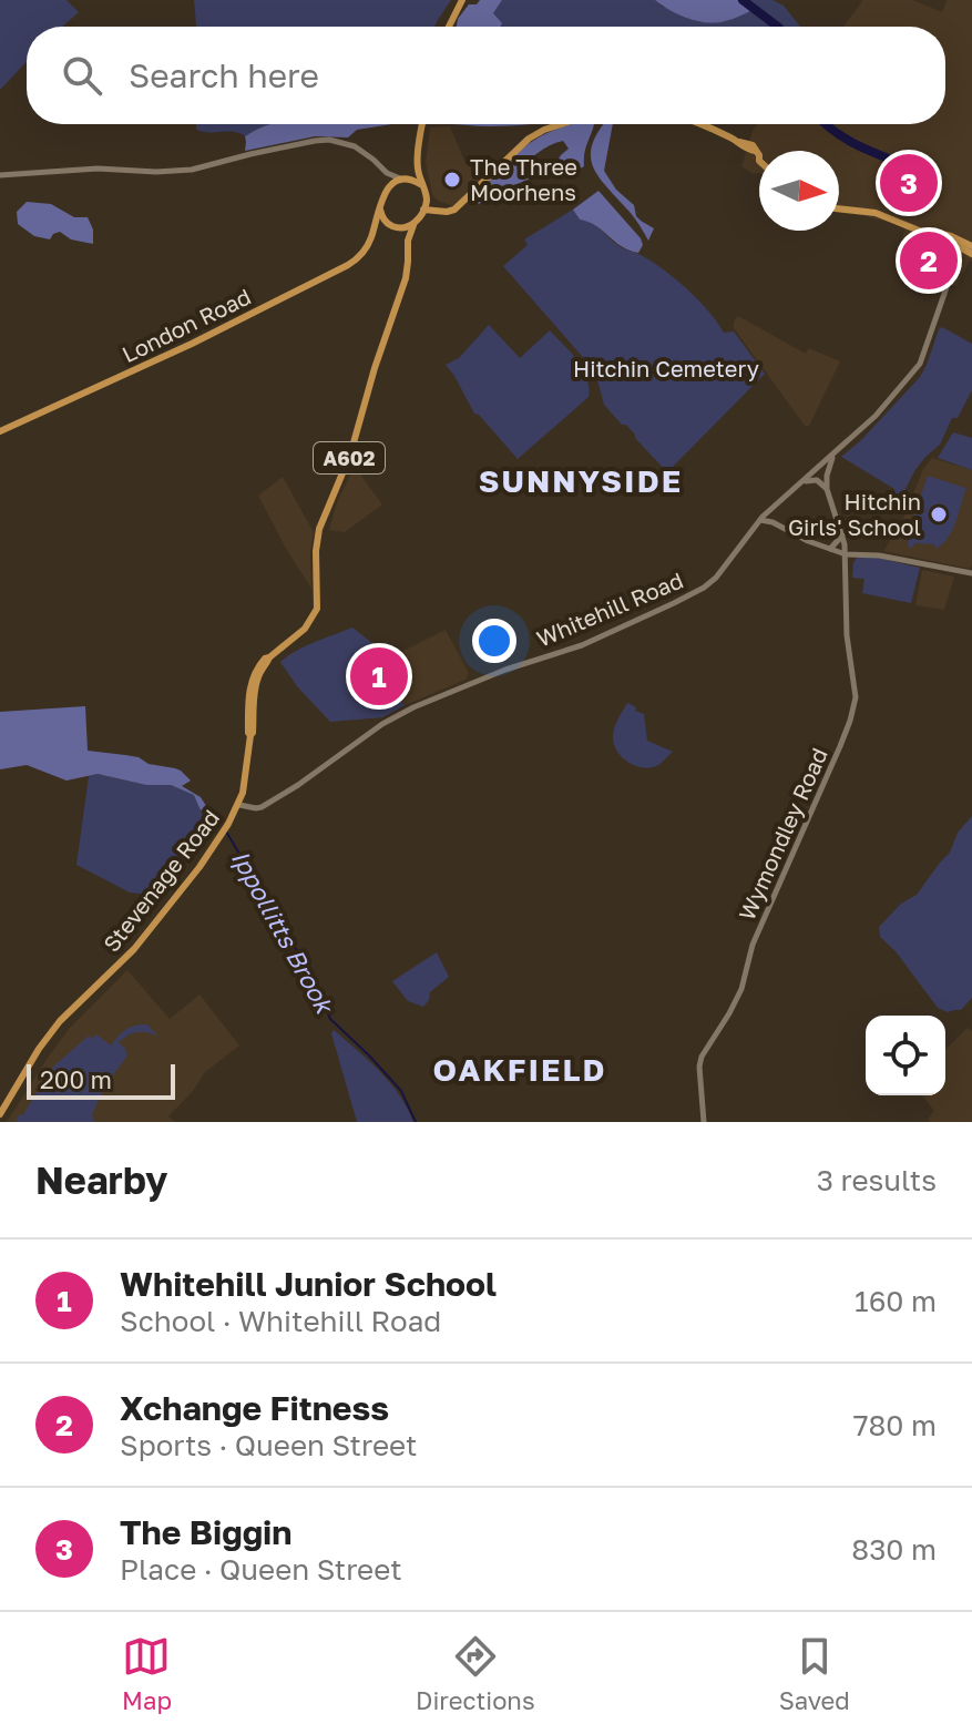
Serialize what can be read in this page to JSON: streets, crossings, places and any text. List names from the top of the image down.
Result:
{
  "streets": {
    "main road": ["London Road", "A602", "Stevenage Road"],
    "street": ["Whitehill Road", "Wymondley Road"]
  },
  "crossings": [
    ["London Road", "Stevenage Road"],
    ["Whitehill Road", "Stevenage Road"]
  ],
  "districts": ["SUNNYSIDE", "OAKFIELD"],
  "water": ["Ippollitts Brook"],
  "parks": ["Hitchin Cemetery"],
  "places": ["The Three Moorhens", "Hitchin Girls' School"],
  "scale_bar": "200 m",
  "north": "right",
  "page": {
    "search": "Search here",
    "pins": ["3", "2", "1"],
    "scale": "200 m",
    "heading": ["Nearby", "3 results"],
    "list": [
      {
        "mark": "1",
        "name": "Whitehill Junior School",
        "note": "School · Whitehill Road",
        "value": "160 m"
      },
      {
        "mark": "2",
        "name": "Xchange Fitness",
        "note": "Sports · Queen Street",
        "value": "780 m"
      },
      {
        "mark": "3",
        "name": "The Biggin",
        "note": "Place · Queen Street",
        "value": "830 m"
      }
    ],
    "nav": ["Map", "Directions", "Saved"]
  }
}
